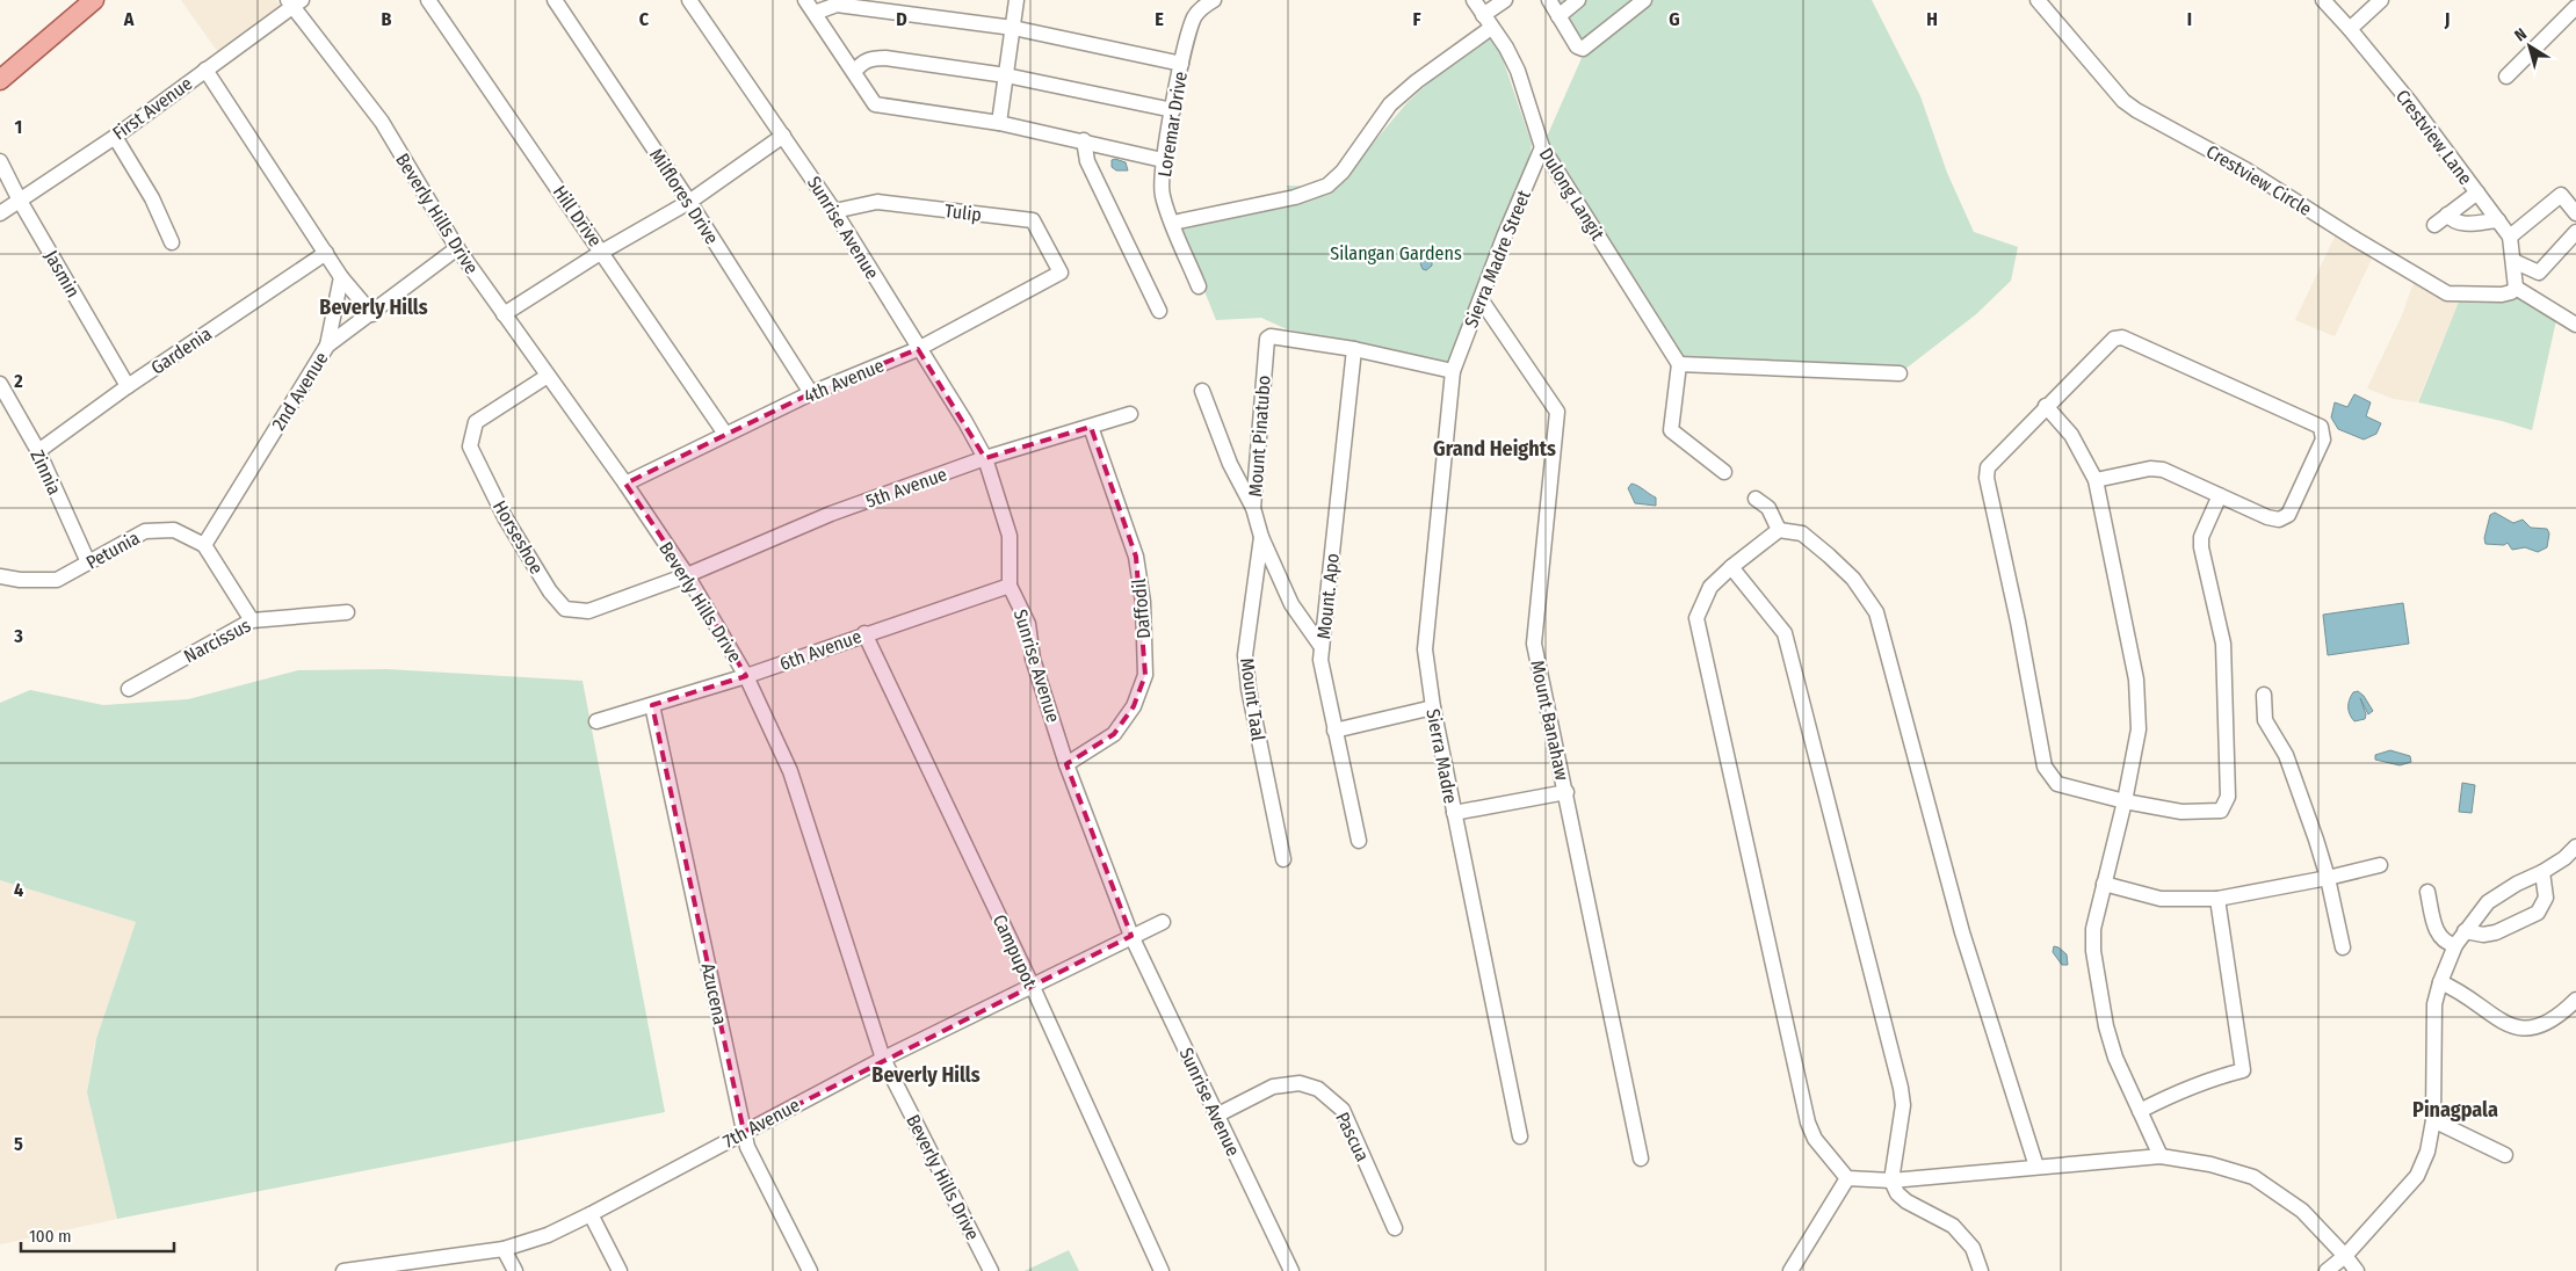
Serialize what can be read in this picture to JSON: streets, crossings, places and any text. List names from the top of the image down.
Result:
{
  "streets": {
    "street": [
      "First Avenue",
      "Loremar Drive",
      "Crestview Lane",
      "Crestview Circle",
      "Dulong Langit",
      "Milflores Drive",
      "Tulip",
      "Beverly Hills Drive",
      "Hill Drive",
      "Sunrise Avenue",
      "Sierra Madre Street",
      "Jasmin",
      "Gardenia",
      "4th Avenue",
      "2nd Avenue",
      "Mount Pinatubo",
      "Zinnia",
      "5th Avenue",
      "Horseshoe",
      "Petunia",
      "Mount. Apo",
      "Daffodil",
      "Narcissus",
      "6th Avenue",
      "Mount Taal",
      "Mount Banahaw",
      "Sierra Madre",
      "Campupot",
      "Azucena",
      "7th Avenue",
      "Pascua"
    ]
  },
  "crossings": [
    ["First Avenue", "Beverly Hills Drive"],
    ["First Avenue", "Jasmin"],
    ["Crestview Lane", "Crestview Circle"],
    ["Dulong Langit", "Sierra Madre Street"],
    ["Milflores Drive", "4th Avenue"],
    ["Tulip", "Sunrise Avenue"],
    ["Tulip", "4th Avenue"],
    ["Beverly Hills Drive", "4th Avenue"],
    ["Beverly Hills Drive", "2nd Avenue"],
    ["Beverly Hills Drive", "5th Avenue"],
    ["Beverly Hills Drive", "Horseshoe"],
    ["Beverly Hills Drive", "6th Avenue"],
    ["Beverly Hills Drive", "7th Avenue"],
    ["Hill Drive", "4th Avenue"],
    ["Sunrise Avenue", "4th Avenue"],
    ["Sunrise Avenue", "5th Avenue"],
    ["Sunrise Avenue", "Daffodil"],
    ["Sunrise Avenue", "6th Avenue"],
    ["Sunrise Avenue", "7th Avenue"],
    ["Sunrise Avenue", "Pascua"],
    ["Sierra Madre Street", "Mount Banahaw"],
    ["Sierra Madre Street", "Sierra Madre"],
    ["Jasmin", "Gardenia"],
    ["Gardenia", "Zinnia"],
    ["2nd Avenue", "Petunia"],
    ["Mount Pinatubo", "Mount. Apo"],
    ["Mount Pinatubo", "Mount Taal"],
    ["Zinnia", "Petunia"],
    ["5th Avenue", "Horseshoe"],
    ["5th Avenue", "Daffodil"],
    ["Petunia", "Narcissus"],
    ["6th Avenue", "Campupot"],
    ["6th Avenue", "Azucena"],
    ["Campupot", "7th Avenue"],
    ["Azucena", "7th Avenue"]
  ],
  "districts": [
    "Beverly Hills",
    "Grand Heights",
    "Beverly Hills",
    "Pinagpala"
  ],
  "parks": ["Silangan Gardens"],
  "scale_bar": "100 m",
  "north": "top left",
  "grid": {
    "columns": [
      "A",
      "B",
      "C",
      "D",
      "E",
      "F",
      "G",
      "H",
      "I",
      "J"
    ],
    "rows": [
      "1",
      "2",
      "3",
      "4",
      "5"
    ]
  }
}
